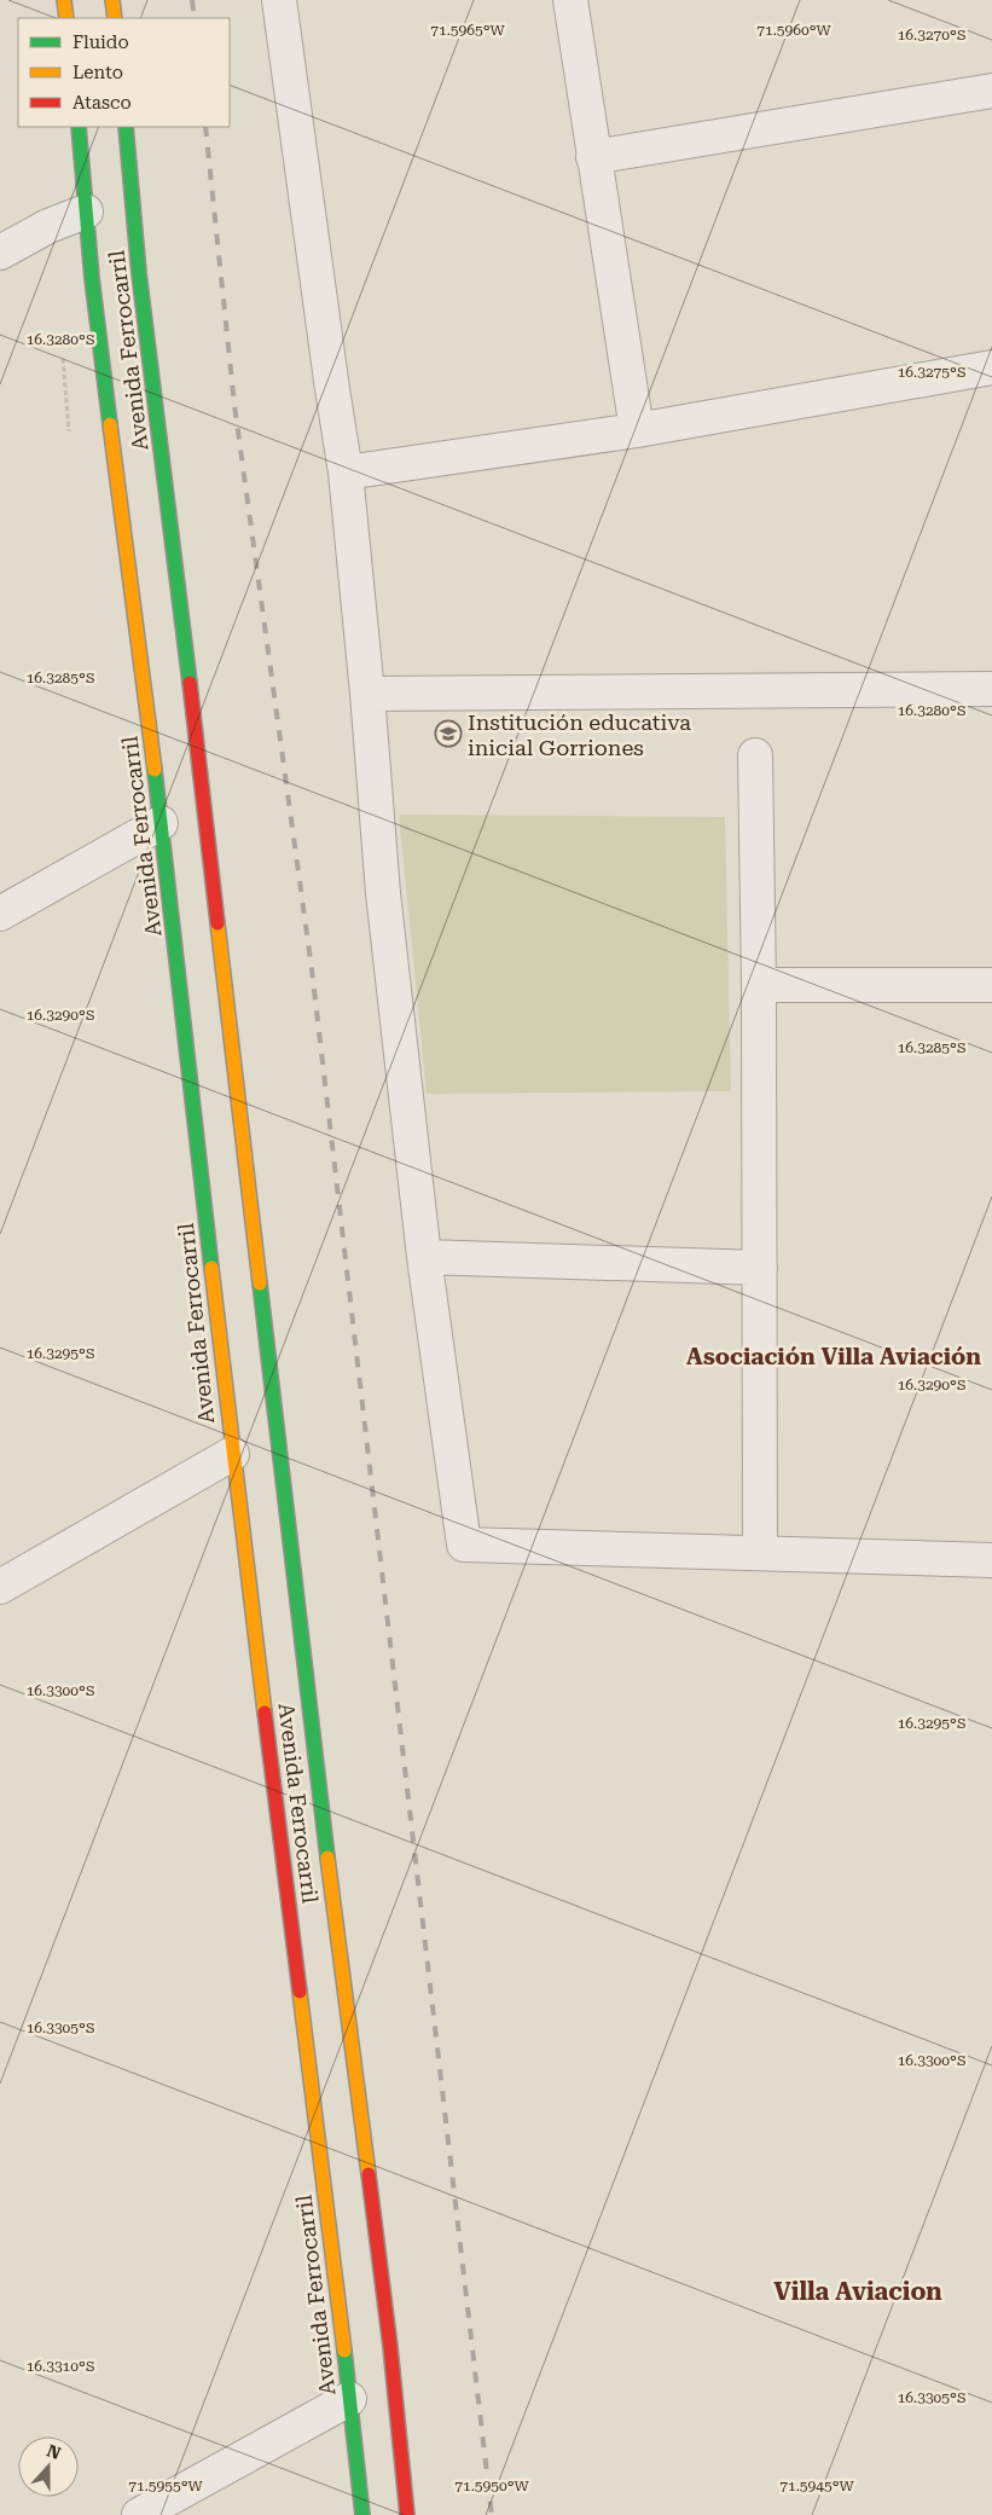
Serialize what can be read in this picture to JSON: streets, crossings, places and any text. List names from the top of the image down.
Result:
{
  "streets": {
    "main road": ["Avenida Ferrocarril"]
  },
  "districts": ["Asociación Villa Aviación", "Villa Aviacion"],
  "places": {
    "school or university": ["Institución educativa inicial Gorriones"]
  },
  "legend": ["Fluido", "Lento", "Atasco"],
  "north": "top",
  "coordinates": [
    "71.5965°W",
    "71.5960°W",
    "16.3270°S",
    "16.3280°S",
    "16.3275°S",
    "16.3285°S",
    "16.3290°S",
    "16.3295°S",
    "16.3300°S",
    "16.3305°S",
    "16.3310°S",
    "71.5955°W",
    "71.5950°W",
    "71.5945°W"
  ]
}
